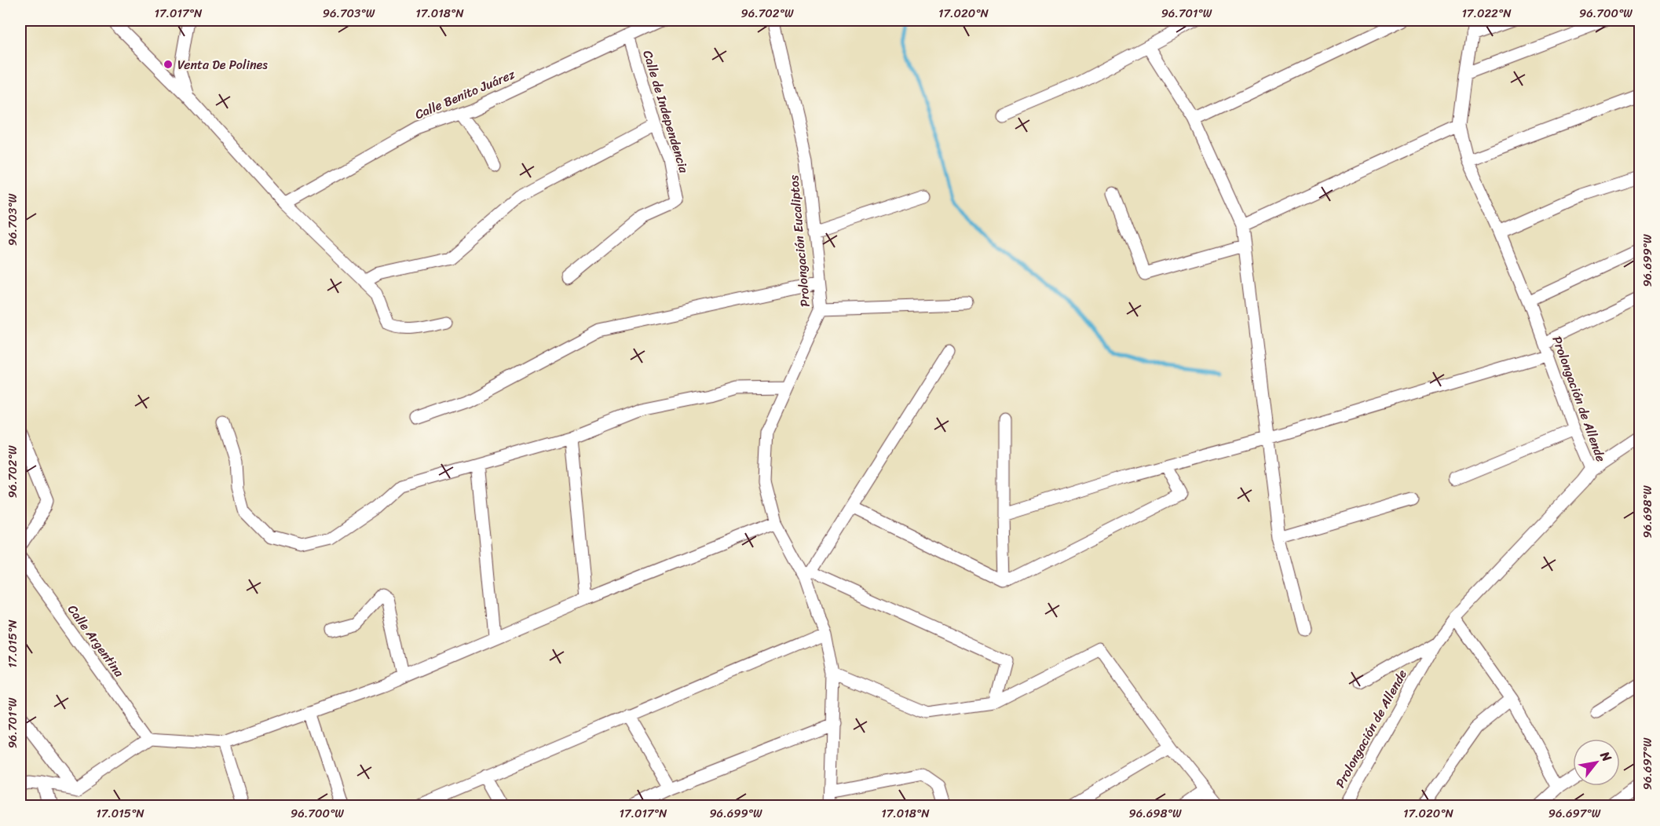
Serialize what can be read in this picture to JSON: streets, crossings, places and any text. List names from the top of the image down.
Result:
{
  "streets": {
    "street": [
      "Calle Benito Juárez",
      "Calle de Independencia",
      "Prolongación Eucaliptos",
      "Prolongación de Allende",
      "Calle Argentina"
    ]
  },
  "crossings": [
    ["Calle Benito Juárez", "Calle de Independencia"]
  ],
  "places": ["Venta De Polines"],
  "north": "top right",
  "coordinates": [
    "17.017°N",
    "96.703°W",
    "17.018°N",
    "96.702°W",
    "17.020°N",
    "96.701°W",
    "17.022°N",
    "96.700°W",
    "96.699°W",
    "96.698°W",
    "17.015°N",
    "96.697°W"
  ]
}
